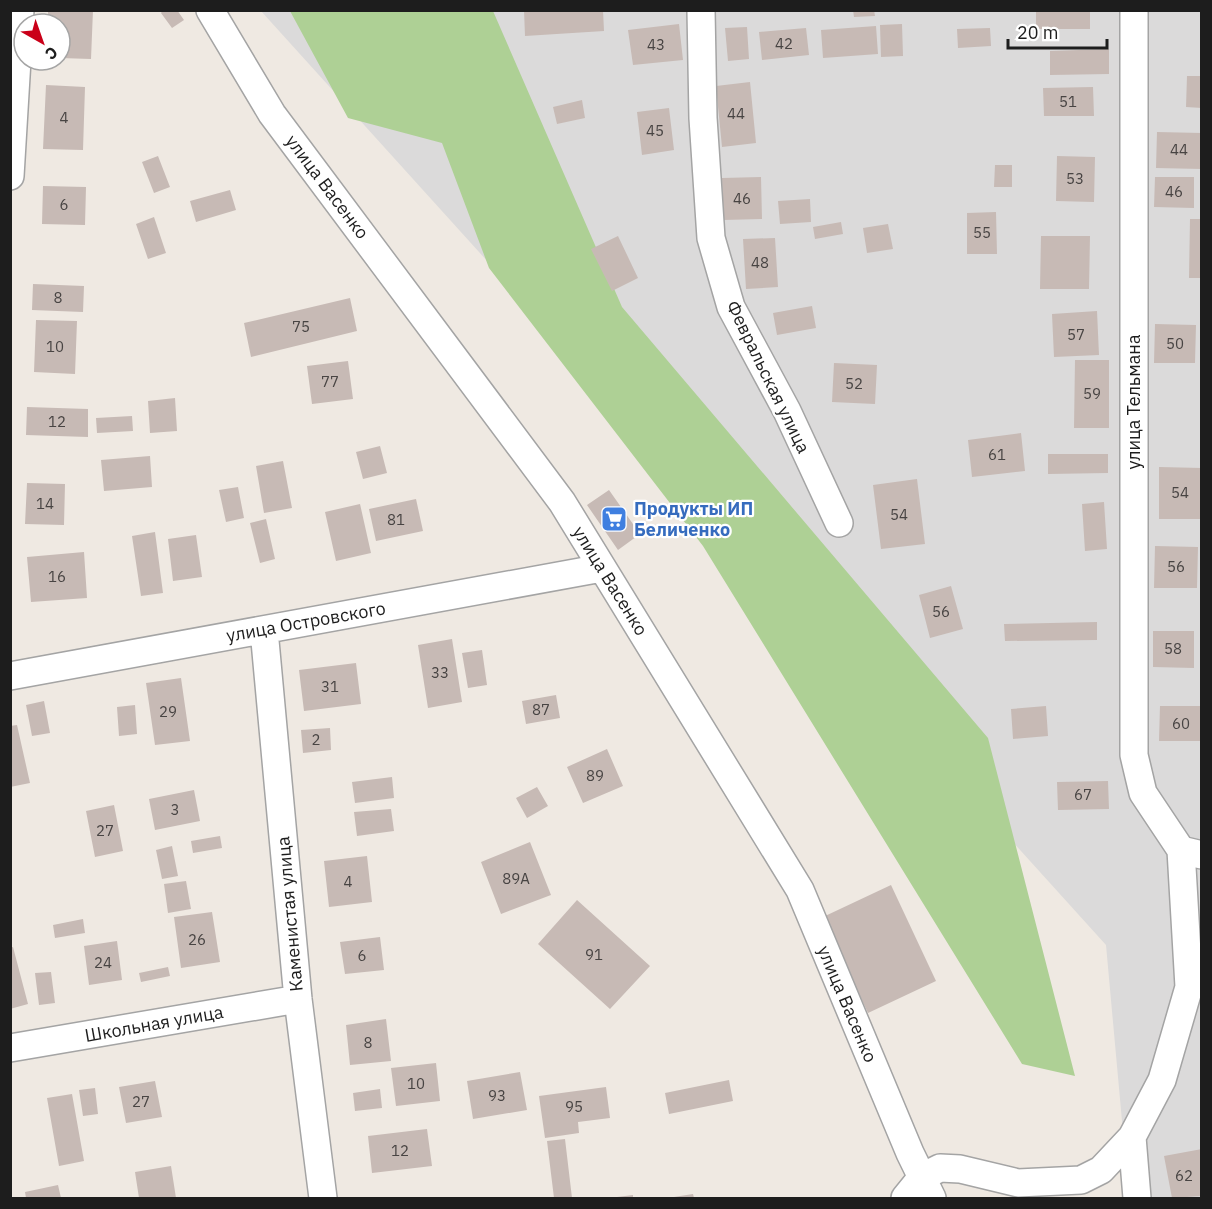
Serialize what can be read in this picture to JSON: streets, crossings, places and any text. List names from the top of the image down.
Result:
{
  "streets": {
    "street": [
      "улица Васенко",
      "Февральская улица",
      "улица Тельмана",
      "улица Островского",
      "Каменистая улица",
      "Школьная улица"
    ]
  },
  "crossings": [
    ["улица Васенко", "улица Островского"],
    ["улица Островского", "Каменистая улица"],
    ["Каменистая улица", "Школьная улица"]
  ],
  "places": {
    "supermarket": ["Продукты ИП Беличенко"]
  },
  "house_numbers": [
    "42",
    "43",
    "51",
    "44",
    "4",
    "45",
    "44",
    "53",
    "46",
    "46",
    "6",
    "55",
    "48",
    "8",
    "75",
    "57",
    "50",
    "10",
    "77",
    "52",
    "59",
    "12",
    "61",
    "54",
    "14",
    "54",
    "81",
    "56",
    "16",
    "56",
    "58",
    "33",
    "31",
    "87",
    "29",
    "60",
    "2",
    "89",
    "67",
    "3",
    "27",
    "89А",
    "4",
    "26",
    "91",
    "6",
    "24",
    "8",
    "10",
    "93",
    "27",
    "95",
    "12",
    "62"
  ],
  "scale_bar": "20 m",
  "north": "bottom right"
}
